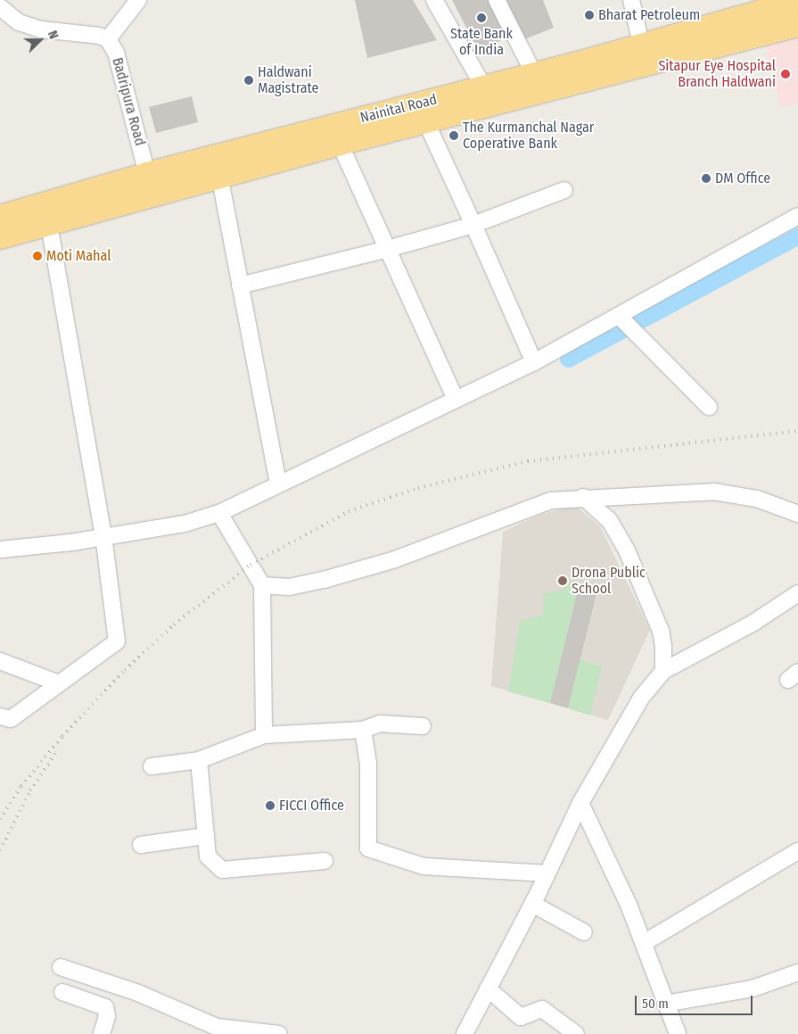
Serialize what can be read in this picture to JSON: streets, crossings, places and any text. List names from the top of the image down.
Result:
{
  "streets": {
    "highway": ["Nainital Road"],
    "street": ["Badripura Road"]
  },
  "crossings": [
    ["Badripura Road", "Nainital Road"]
  ],
  "places": [
    "Bharat Petroleum",
    "State Bank of India",
    "Sitapur Eye Hospital Branch Haldwani",
    "Haldwani Magistrate",
    "The Kurmanchal Nagar Coperative Bank",
    "DM Office",
    "Moti Mahal",
    "Drona Public School",
    "FICCI Office"
  ],
  "scale_bar": "50 m",
  "north": "right"
}
